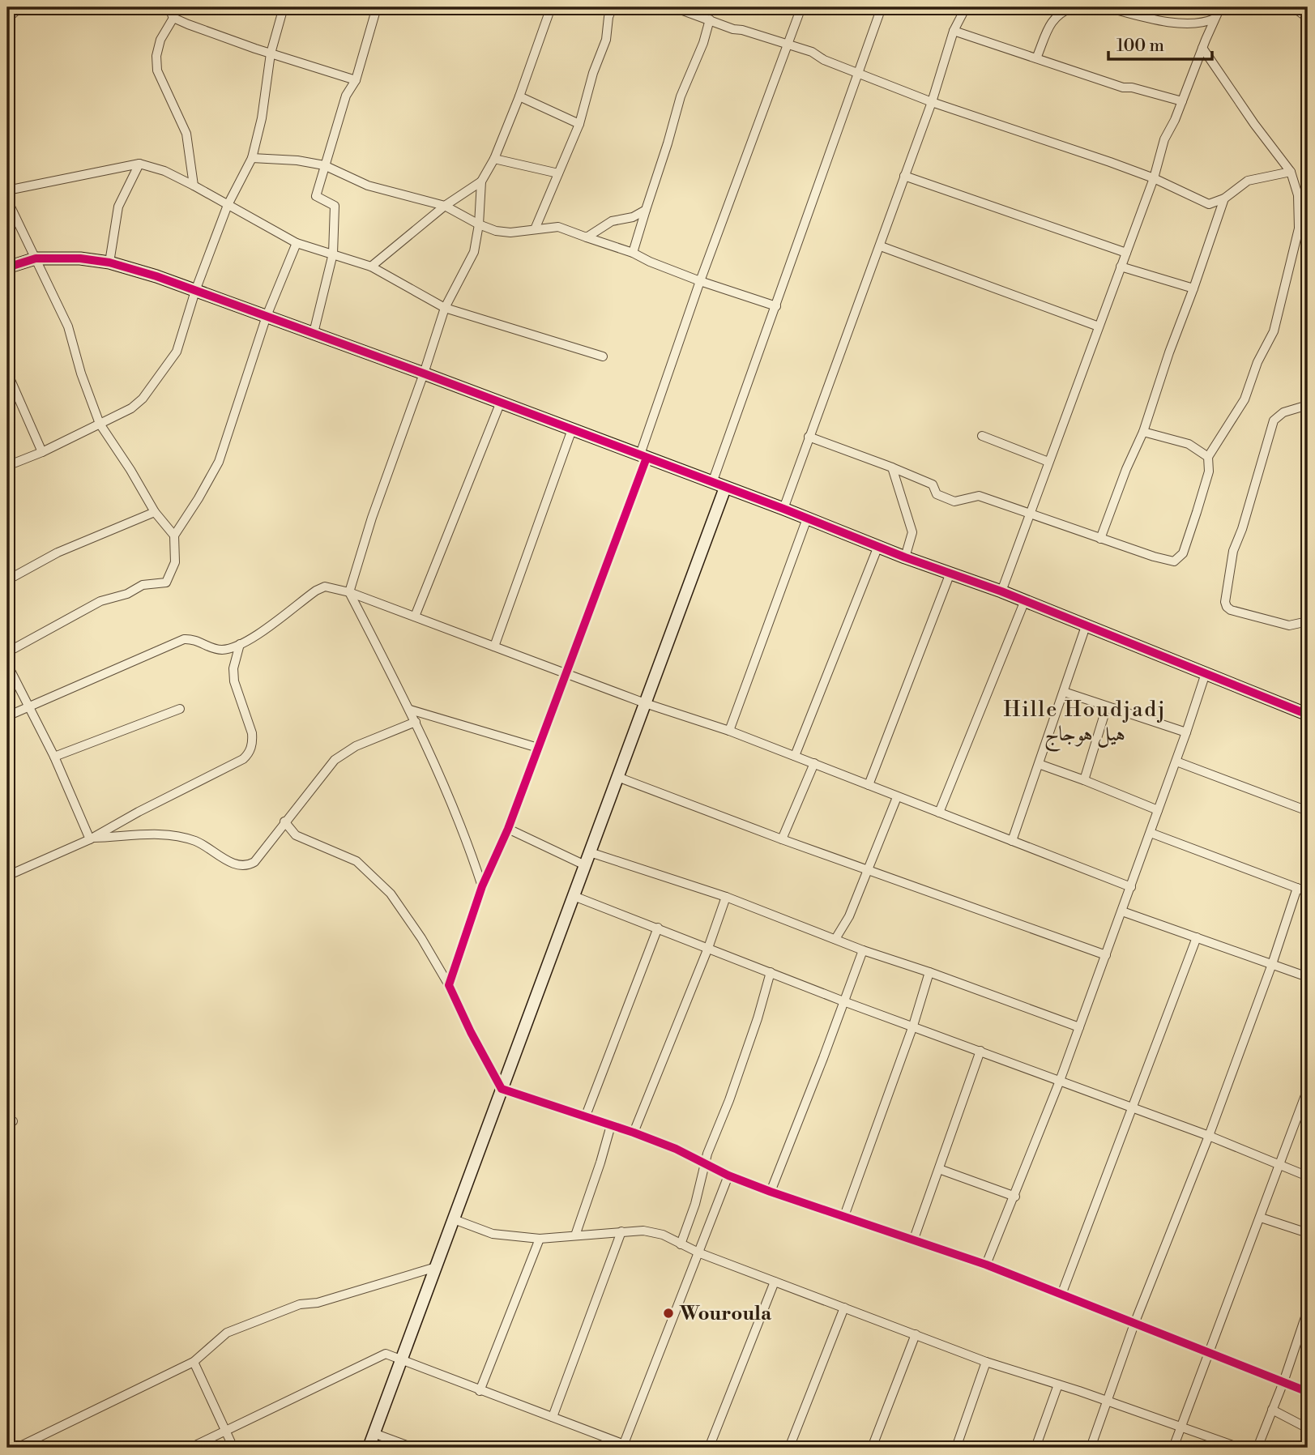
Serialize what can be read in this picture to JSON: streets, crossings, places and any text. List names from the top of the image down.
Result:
{
  "districts": ["Hille Houdjadj هيل هوجاج"],
  "places": ["Wouroula"],
  "scale_bar": "100 m"
}
